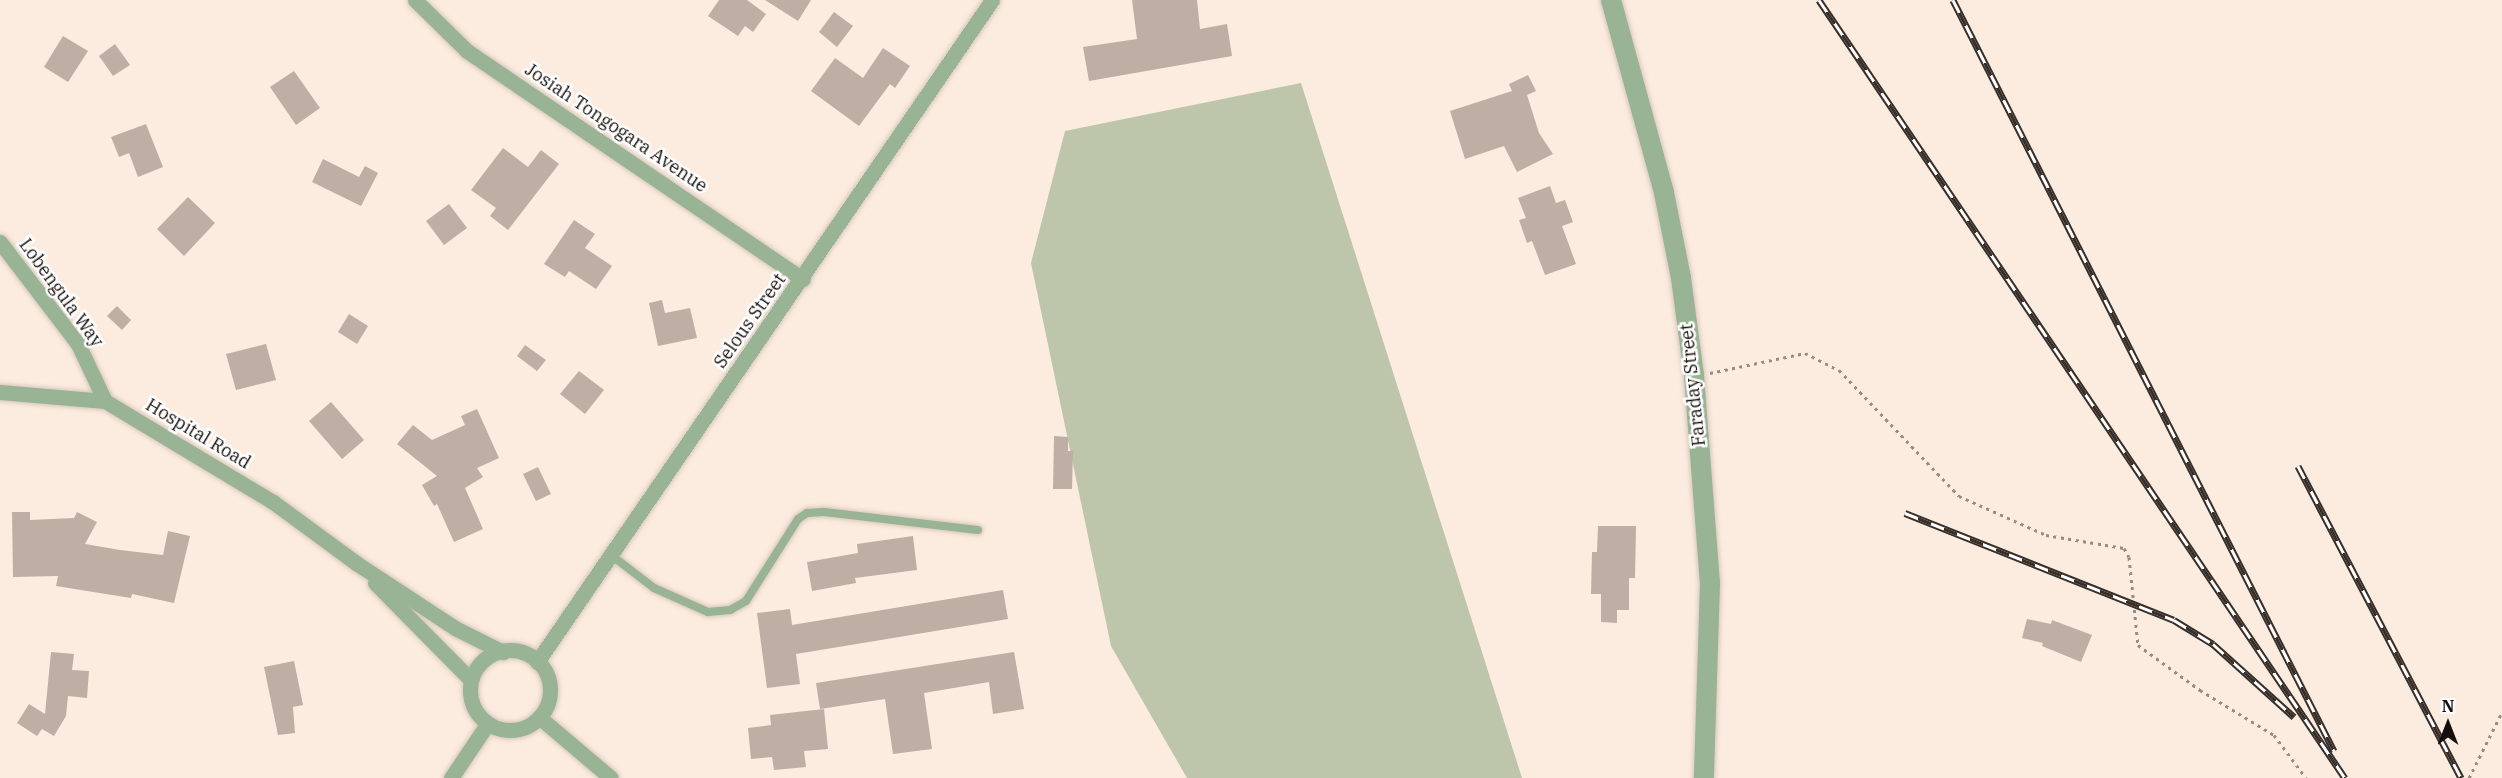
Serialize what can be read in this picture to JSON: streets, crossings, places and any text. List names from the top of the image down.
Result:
{
  "streets": {
    "street": [
      "Josiah Tongogara Avenue",
      "Lobengula Way",
      "Selous Street",
      "Faraday Street",
      "Hospital Road"
    ]
  },
  "crossings": [
    ["Josiah Tongogara Avenue", "Selous Street"],
    ["Lobengula Way", "Hospital Road"]
  ],
  "north": "top"
}
